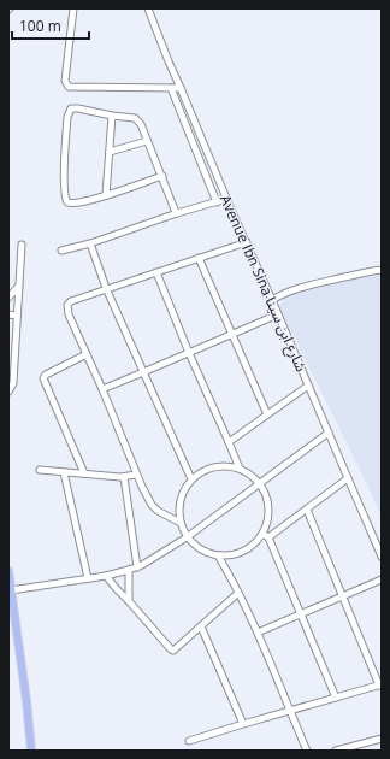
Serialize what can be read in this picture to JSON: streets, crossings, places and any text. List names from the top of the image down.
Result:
{
  "streets": {
    "street": ["Avenue Ibn Sina شارع ابن سينا"]
  },
  "scale_bar": "100 m"
}
